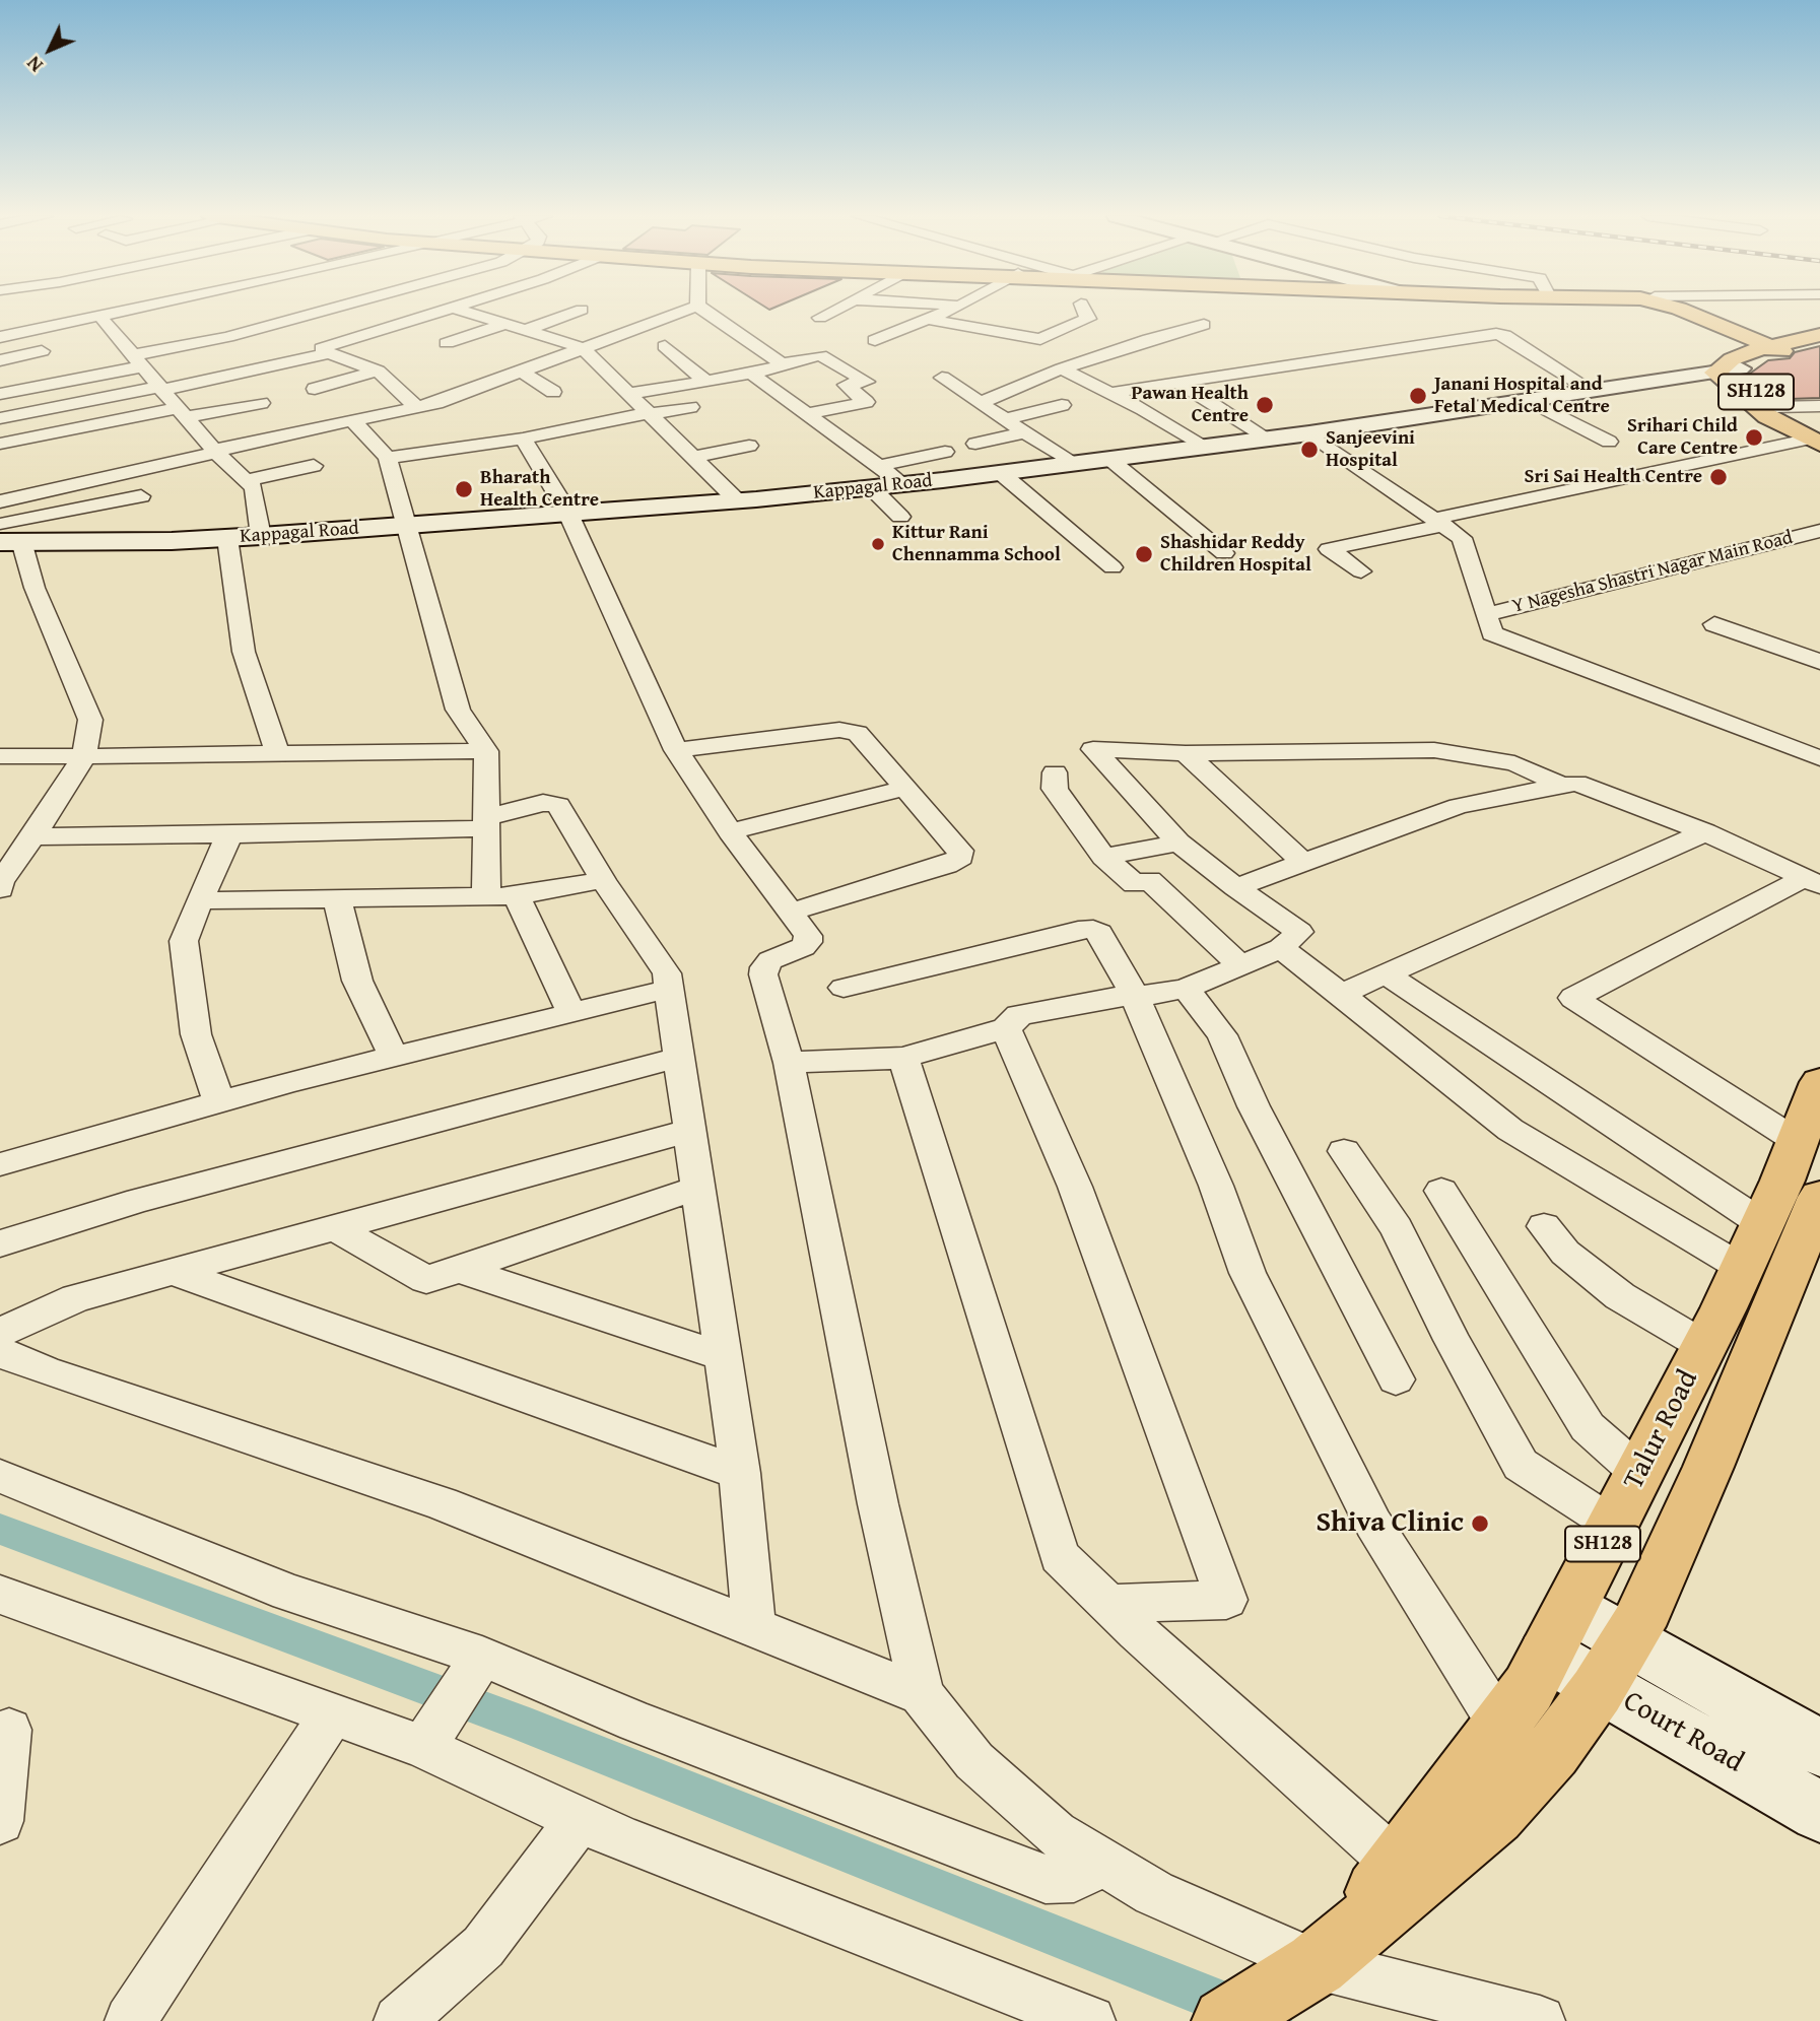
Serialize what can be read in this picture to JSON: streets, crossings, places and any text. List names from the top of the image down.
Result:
{
  "streets": {
    "main road": [
      "SH128",
      "Kappagal Road",
      "Talur Road",
      "Court Road"
    ],
    "street": ["Y Nagesha Shastri Nagar Main Road"]
  },
  "crossings": [
    ["SH128", "Kappagal Road"],
    ["Talur Road", "Court Road"]
  ],
  "places": [
    "Janani Hospital and Fetal Medical Centre",
    "Pawan Health Centre",
    "Srihari Child Care Centre",
    "Sanjeevini Hospital",
    "Sri Sai Health Centre",
    "Bharath Health Centre",
    "Kittur Rani Chennamma School",
    "Shashidar Reddy Children Hospital",
    "Shiva Clinic"
  ],
  "north": "bottom left"
}
